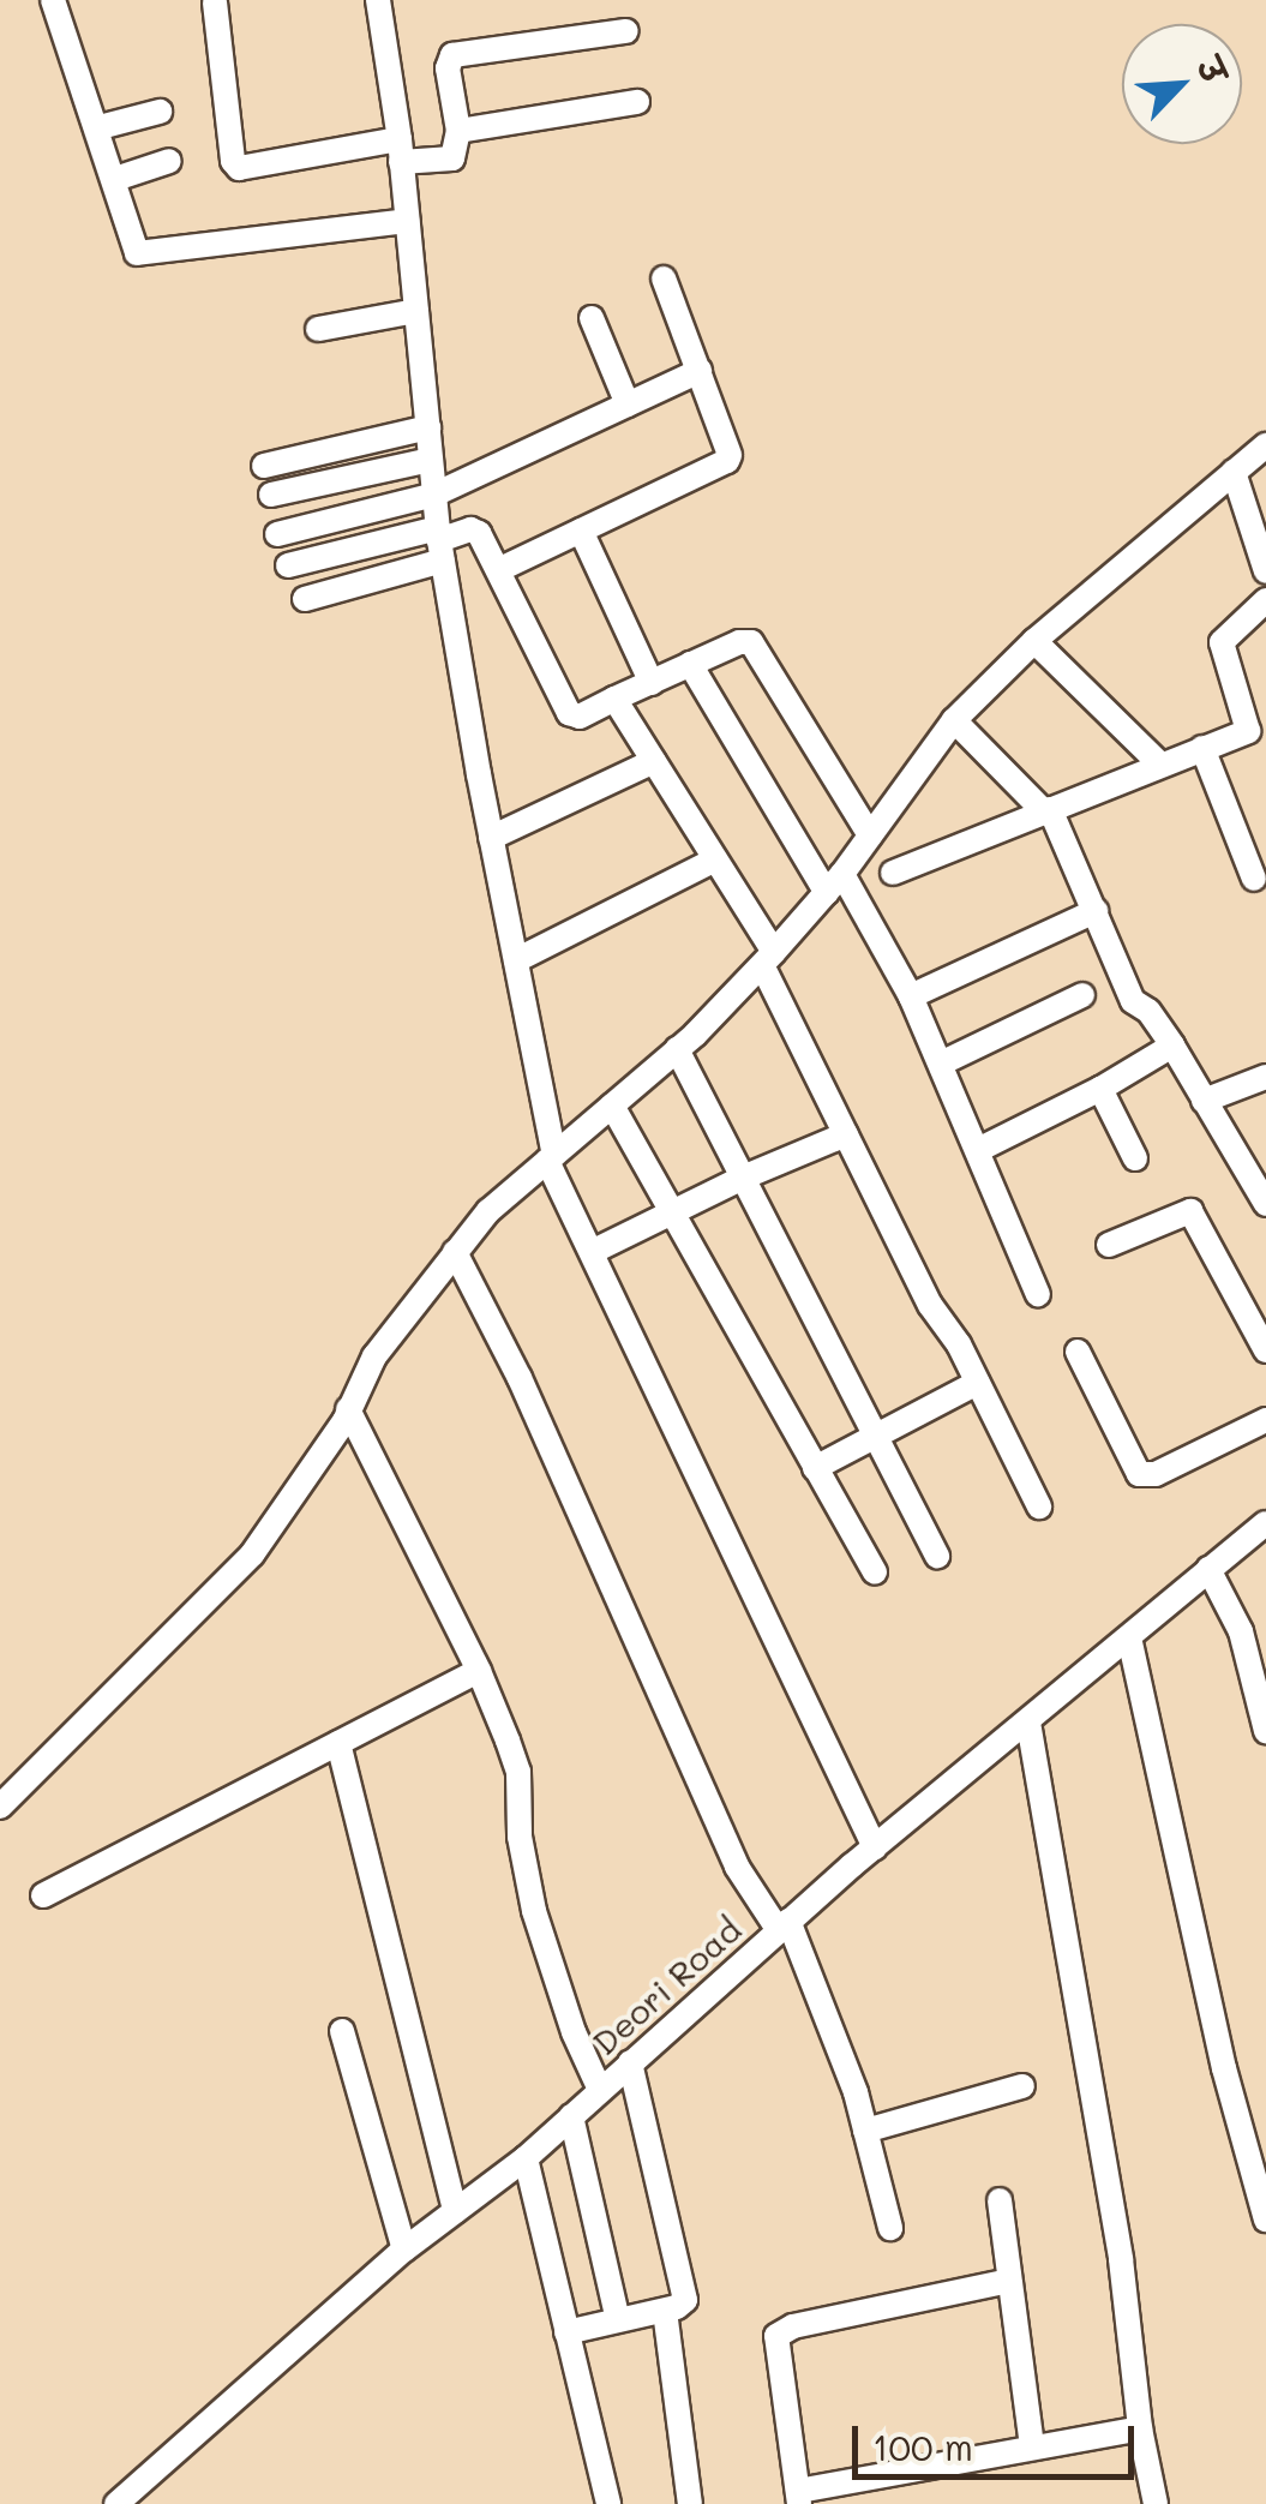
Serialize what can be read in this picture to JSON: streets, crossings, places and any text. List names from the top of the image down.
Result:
{
  "streets": {
    "street": ["Deori Road"]
  },
  "scale_bar": "100 m",
  "north": "top right"
}
